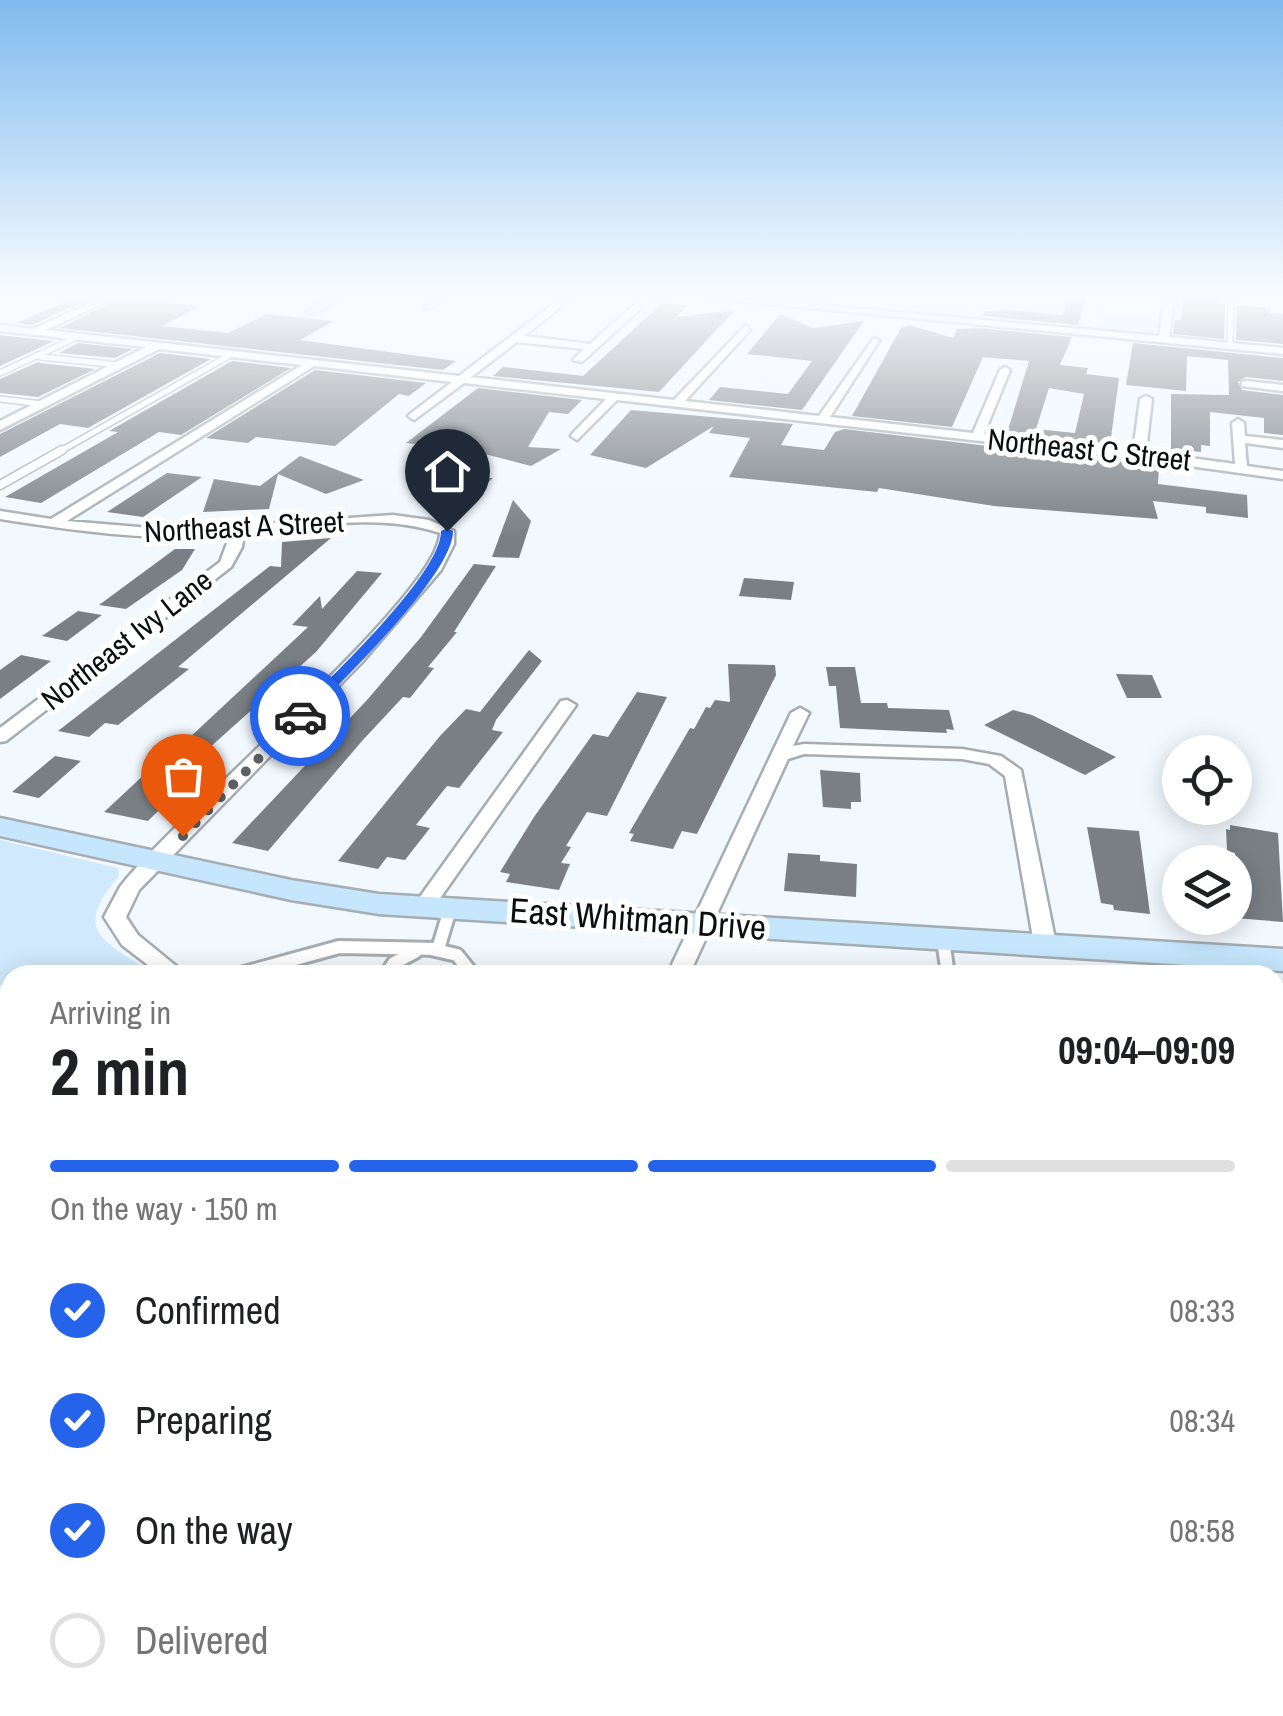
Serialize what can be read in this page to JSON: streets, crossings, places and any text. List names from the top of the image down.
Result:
{
  "streets": {
    "main road": ["East Whitman Drive"],
    "street": ["Northeast C Street", "Northeast A Street", "Northeast Ivy Lane"]
  },
  "crossings": [
    ["Northeast A Street", "Northeast Ivy Lane"],
    ["Northeast A Street", "East Whitman Drive"]
  ],
  "page": {
    "heading": ["2 min", "Arriving in", "09:04–09:09"],
    "bar": "On the way · 150 m",
    "list": [
      ["Confirmed", "08:33"],
      ["Preparing", "08:34"],
      ["On the way", "08:58"],
      "Delivered"
    ]
  }
}
